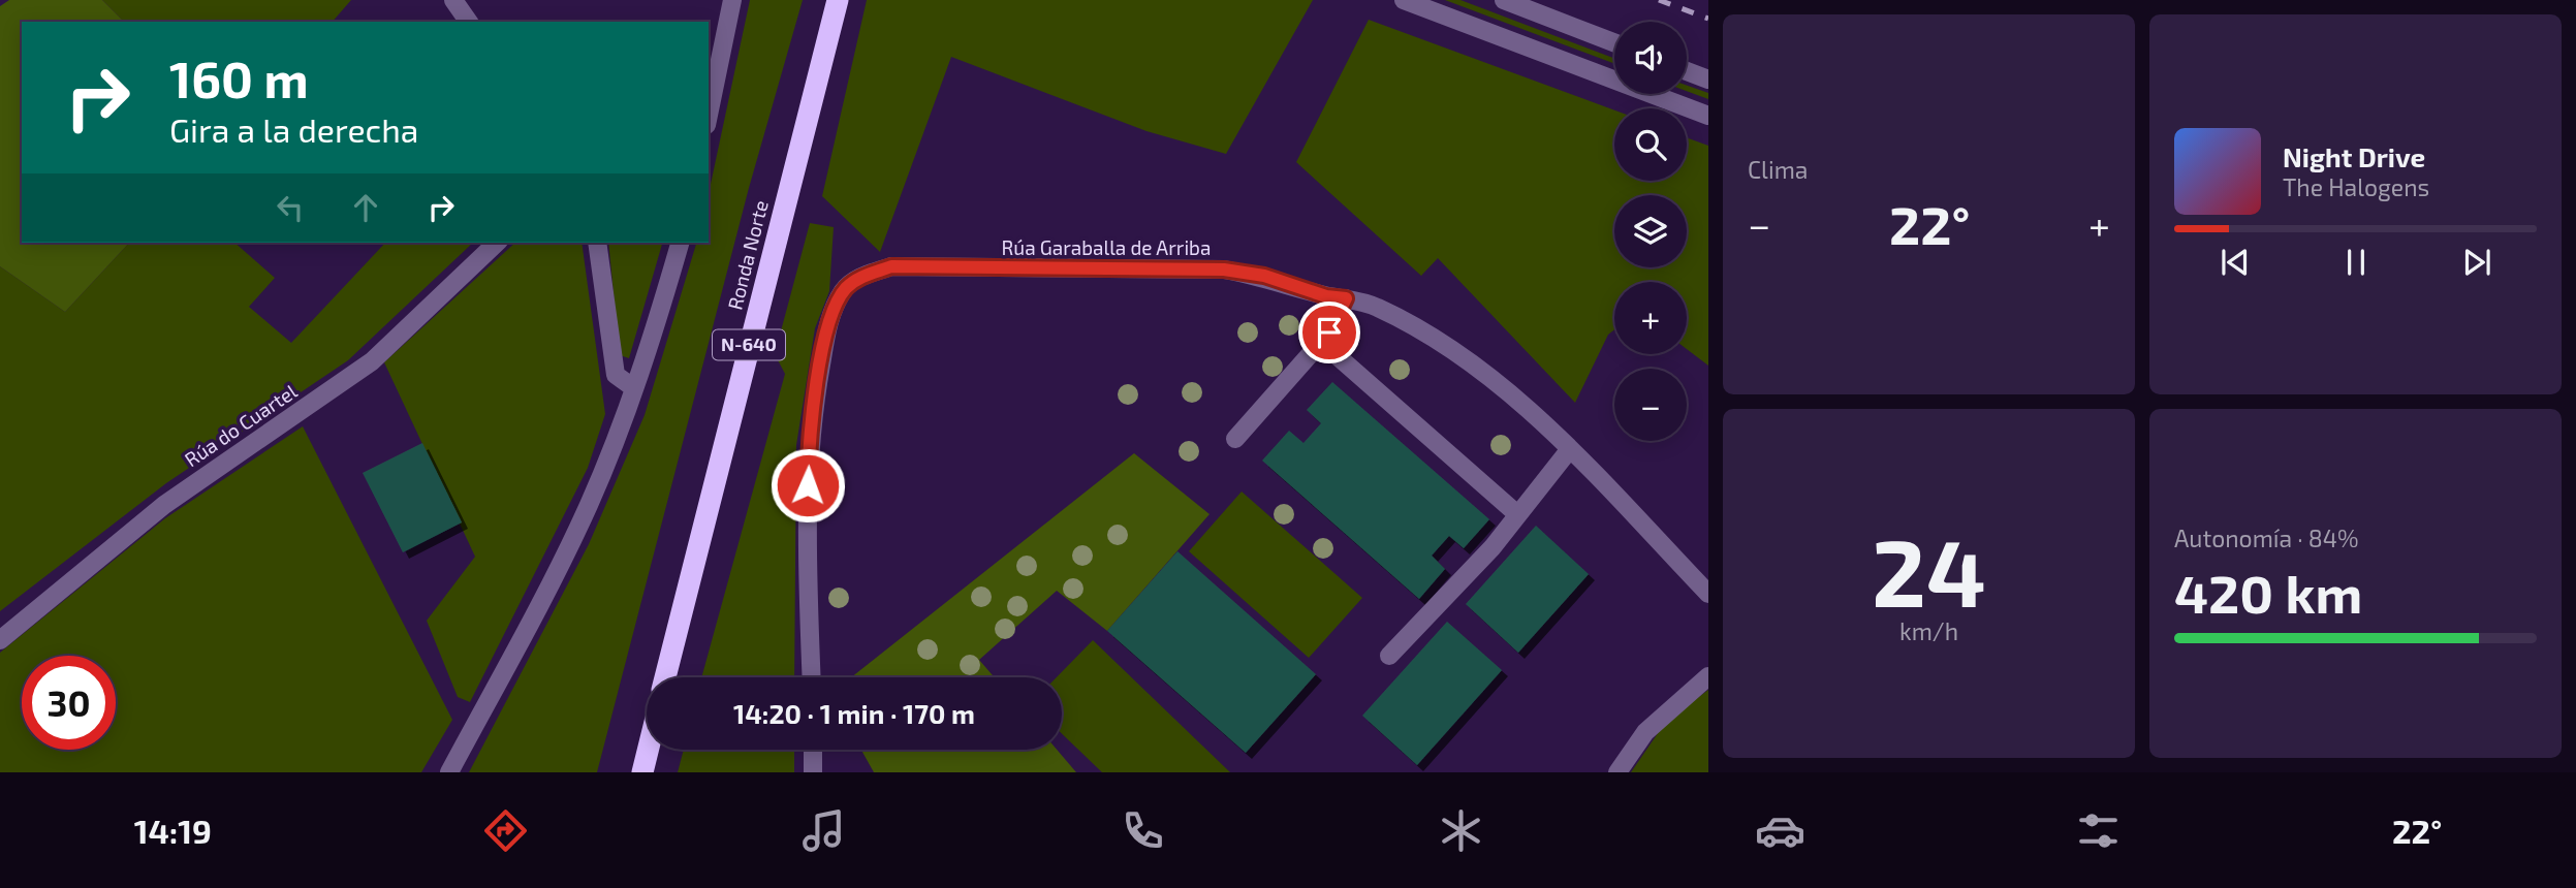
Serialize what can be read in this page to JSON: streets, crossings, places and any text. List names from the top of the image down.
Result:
{
  "streets": {
    "highway": ["Ronda Norte", "N-640"],
    "street": ["Rúa Garaballa de Arriba", "Rúa do Cuartel"]
  },
  "page": {
    "tile": [
      "Clima",
      ["24", "km/h"],
      ["Autonomía · 84%", "420 km"]
    ],
    "map_buttons": ["+", "−"],
    "turn": ["160 m", "Gira a la derecha"],
    "song": ["Night Drive", "The Halogens"],
    "heat": ["−", "22°", "+"],
    "limit": "30",
    "trip": "14:20 · 1 min · 170 m",
    "tabs": ["14:19", "22°"]
  }
}
